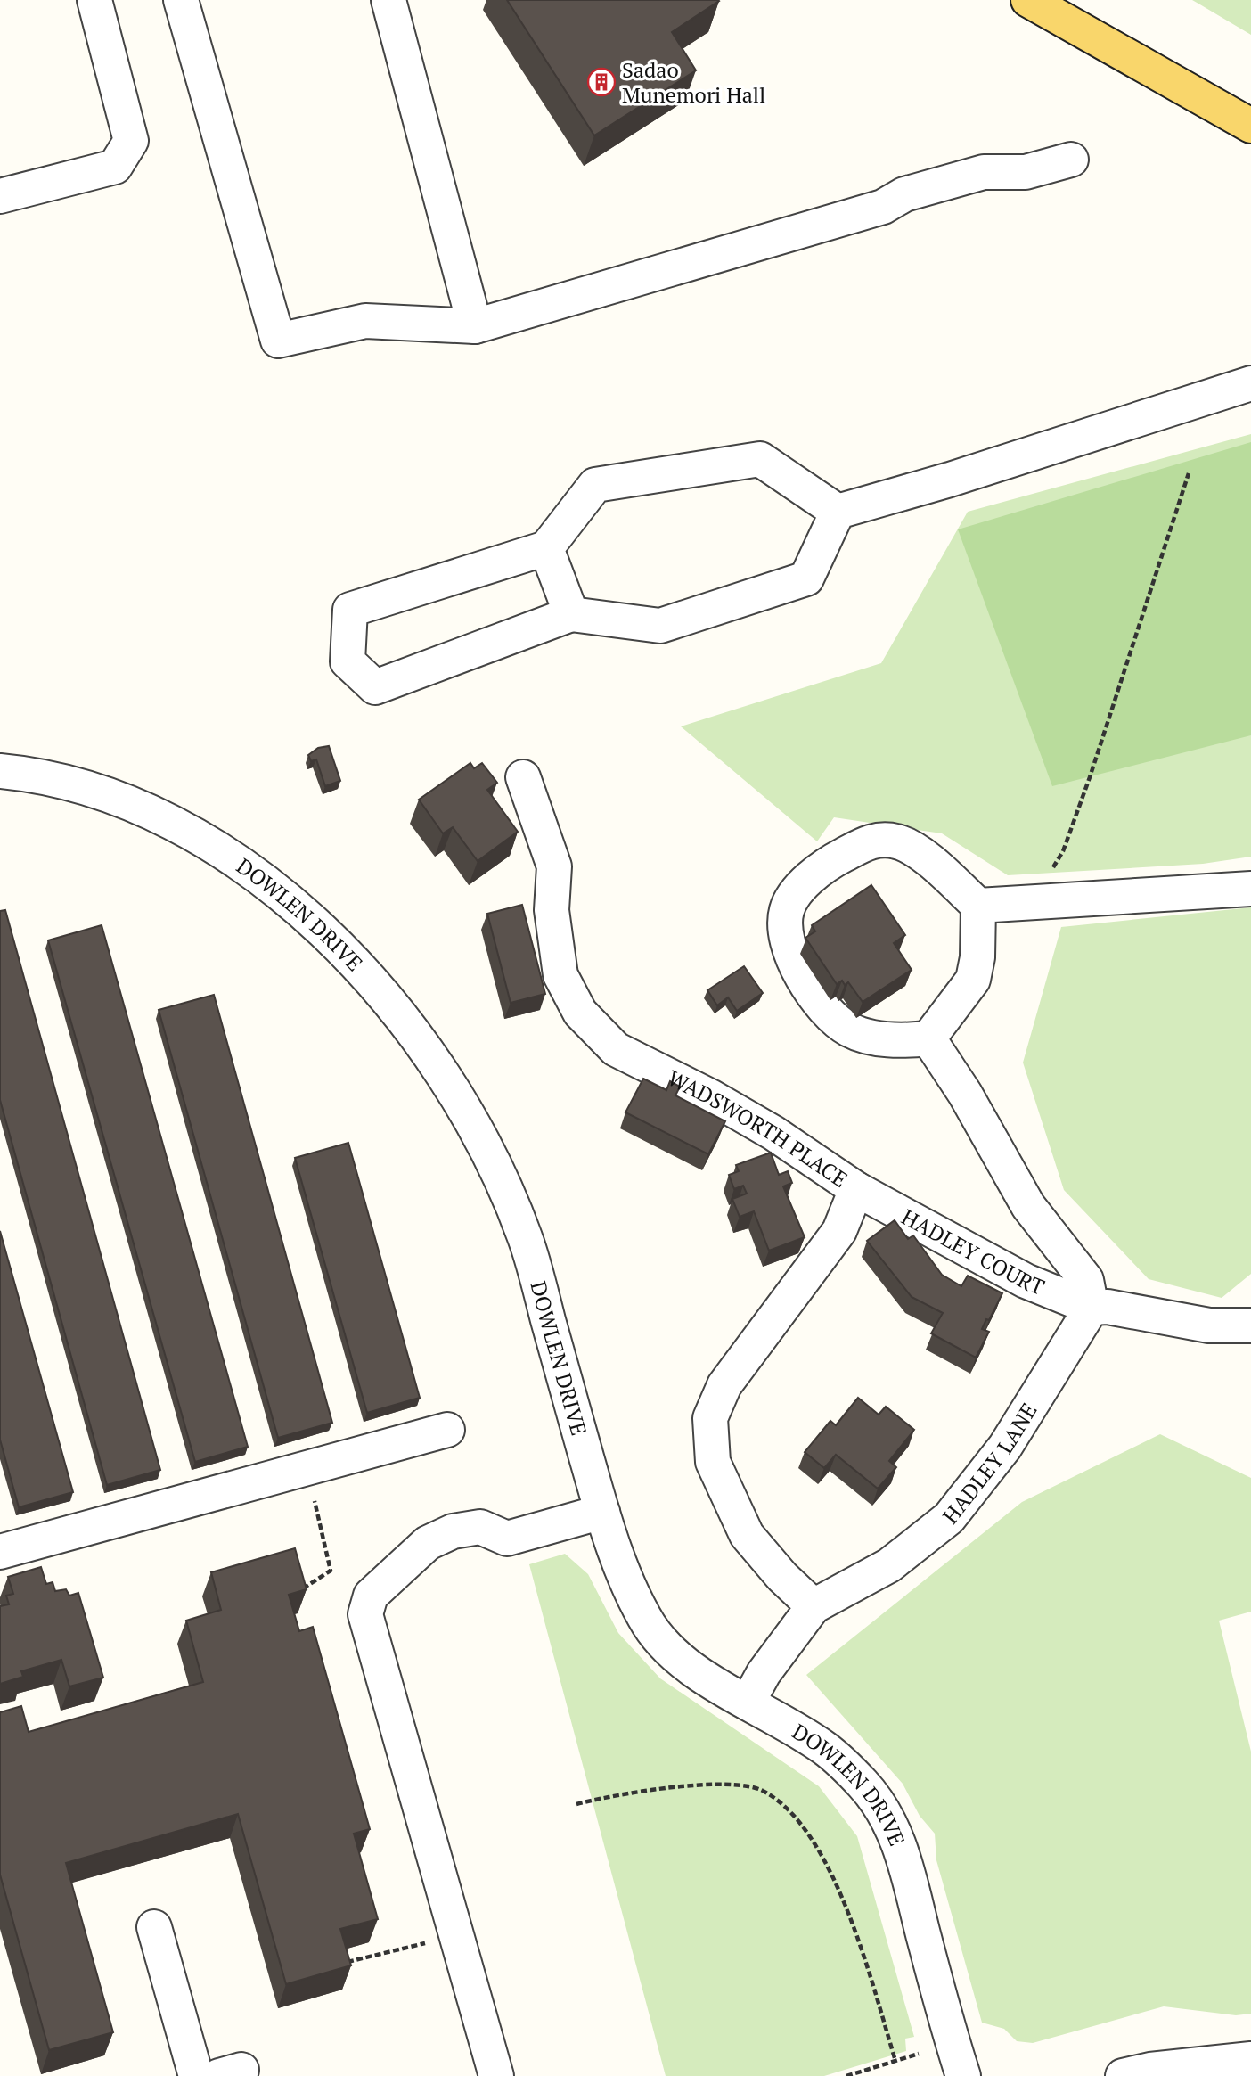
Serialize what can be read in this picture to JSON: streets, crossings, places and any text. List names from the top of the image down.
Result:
{
  "streets": {
    "street": [
      "DOWLEN DRIVE",
      "WADSWORTH PLACE",
      "HADLEY COURT",
      "HADLEY LANE"
    ]
  },
  "crossings": [
    ["DOWLEN DRIVE", "HADLEY LANE"],
    ["WADSWORTH PLACE", "HADLEY COURT"],
    ["WADSWORTH PLACE", "HADLEY LANE"],
    ["HADLEY COURT", "HADLEY LANE"]
  ],
  "places": {
    "building": ["Sadao Munemori Hall"]
  }
}
